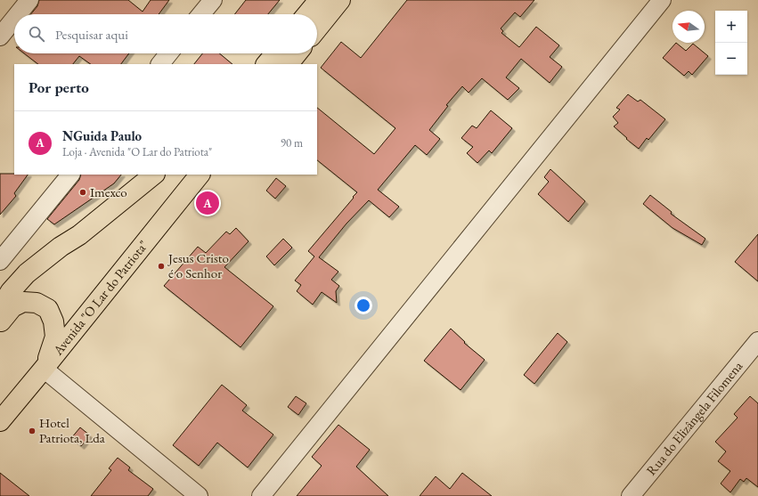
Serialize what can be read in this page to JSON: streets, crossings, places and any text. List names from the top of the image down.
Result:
{
  "streets": {
    "main road": ["Avenida \"O Lar do Patriota\""],
    "street": ["Rua do Elizângela Filomena"]
  },
  "places": ["Imexco", "Jesus Cristo é o Senhor", "Hotel Patriota, Lda"],
  "north": "left",
  "page": {
    "map_buttons": ["+", "−"],
    "search": "Pesquisar aqui",
    "heading": "Por perto",
    "list": [
      {
        "mark": "A",
        "name": "NGuida Paulo",
        "note": "Loja · Avenida \"O Lar do Patriota\"",
        "value": "90 m"
      }
    ],
    "pins": "A"
  }
}
